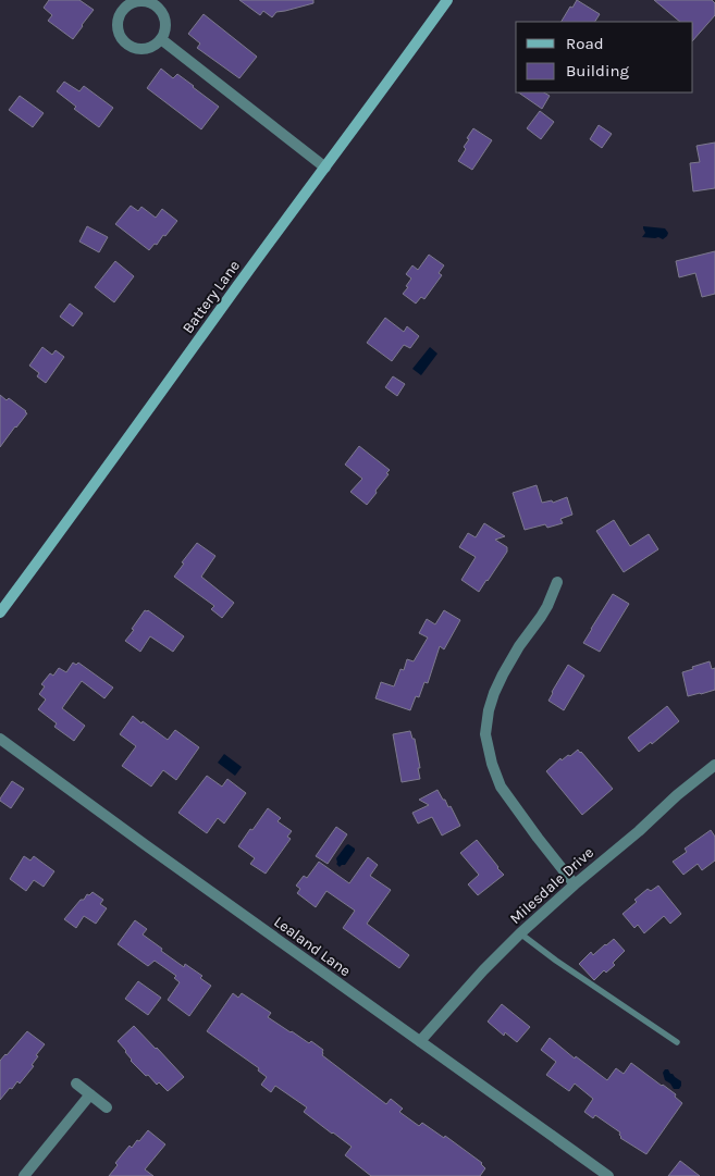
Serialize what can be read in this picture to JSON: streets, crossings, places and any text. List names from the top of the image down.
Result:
{
  "streets": {
    "main road": ["Battery Lane"],
    "street": ["Milesdale Drive", "Lealand Lane"]
  },
  "crossings": [
    ["Milesdale Drive", "Lealand Lane"]
  ],
  "legend": ["Road", "Building"]
}
